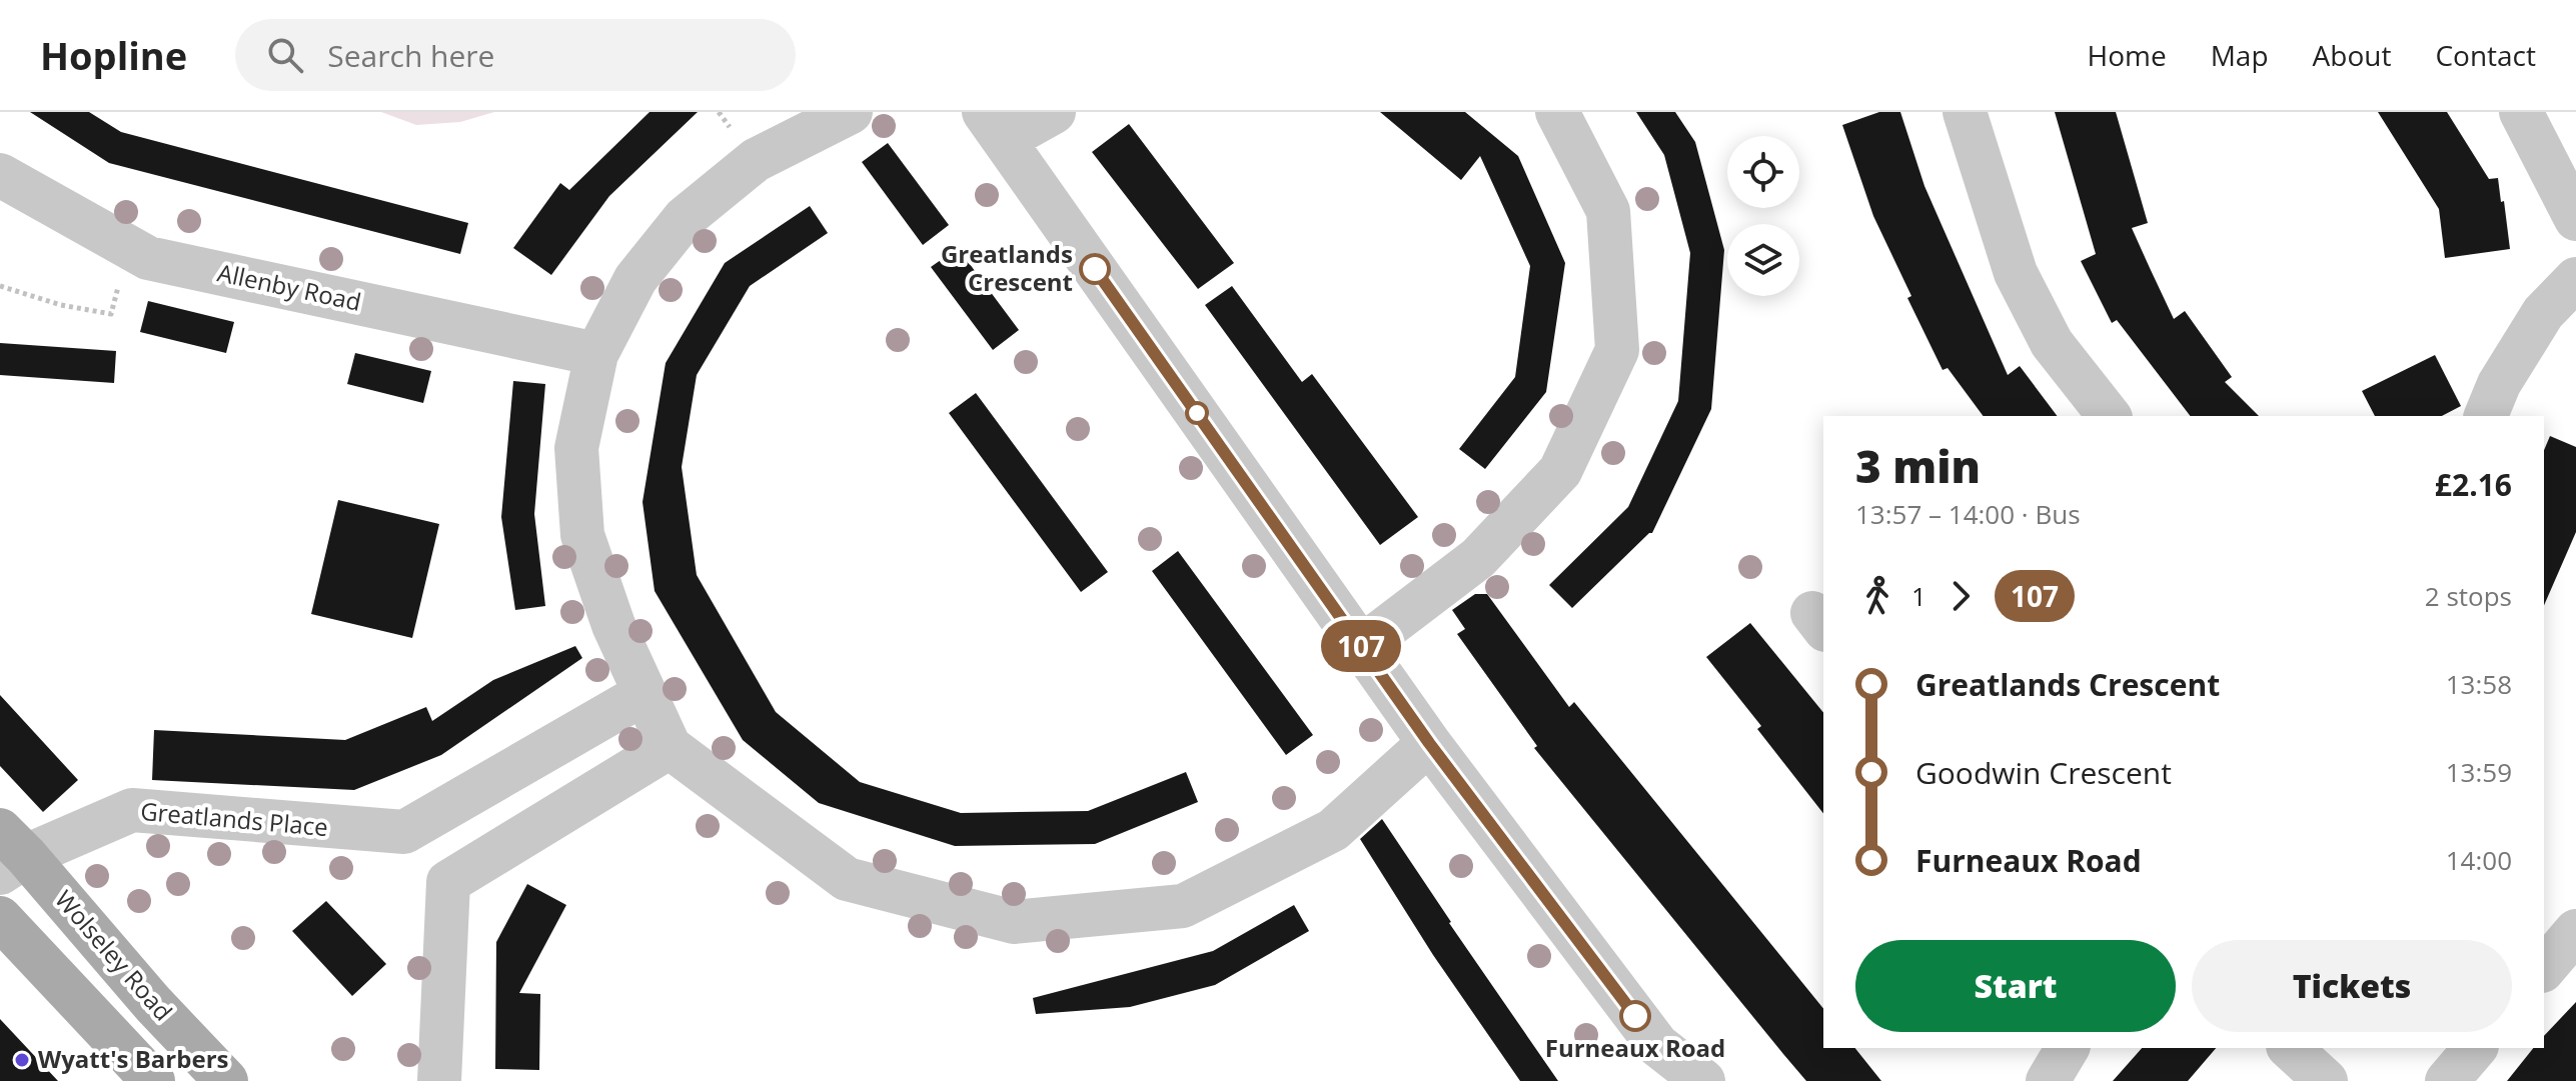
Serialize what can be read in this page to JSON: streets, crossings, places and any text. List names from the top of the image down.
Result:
{
  "streets": {
    "main road": ["Wolseley Road"],
    "street": ["Allenby Road", "Greatlands Place"]
  },
  "crossings": [
    ["Greatlands Place", "Wolseley Road"]
  ],
  "places": ["Greatlands Crescent", "Furneaux Road", "Wyatt's Barbers"],
  "lines": ["bus line 107"],
  "page": {
    "header": "Hopline",
    "search": "Search here",
    "nav": [
      "Home",
      "Map",
      "About",
      "Contact"
    ],
    "on_map": "107",
    "heading": ["3 min", "13:57 – 14:00 · Bus", "£2.16"],
    "legs": ["1", "107", "2 stops"],
    "list": [
      {
        "name": "Greatlands Crescent",
        "value": "13:58"
      },
      {
        "name": "Goodwin Crescent",
        "value": "13:59"
      },
      {
        "name": "Furneaux Road",
        "value": "14:00"
      }
    ],
    "buttons": ["Start", "Tickets"]
  }
}
